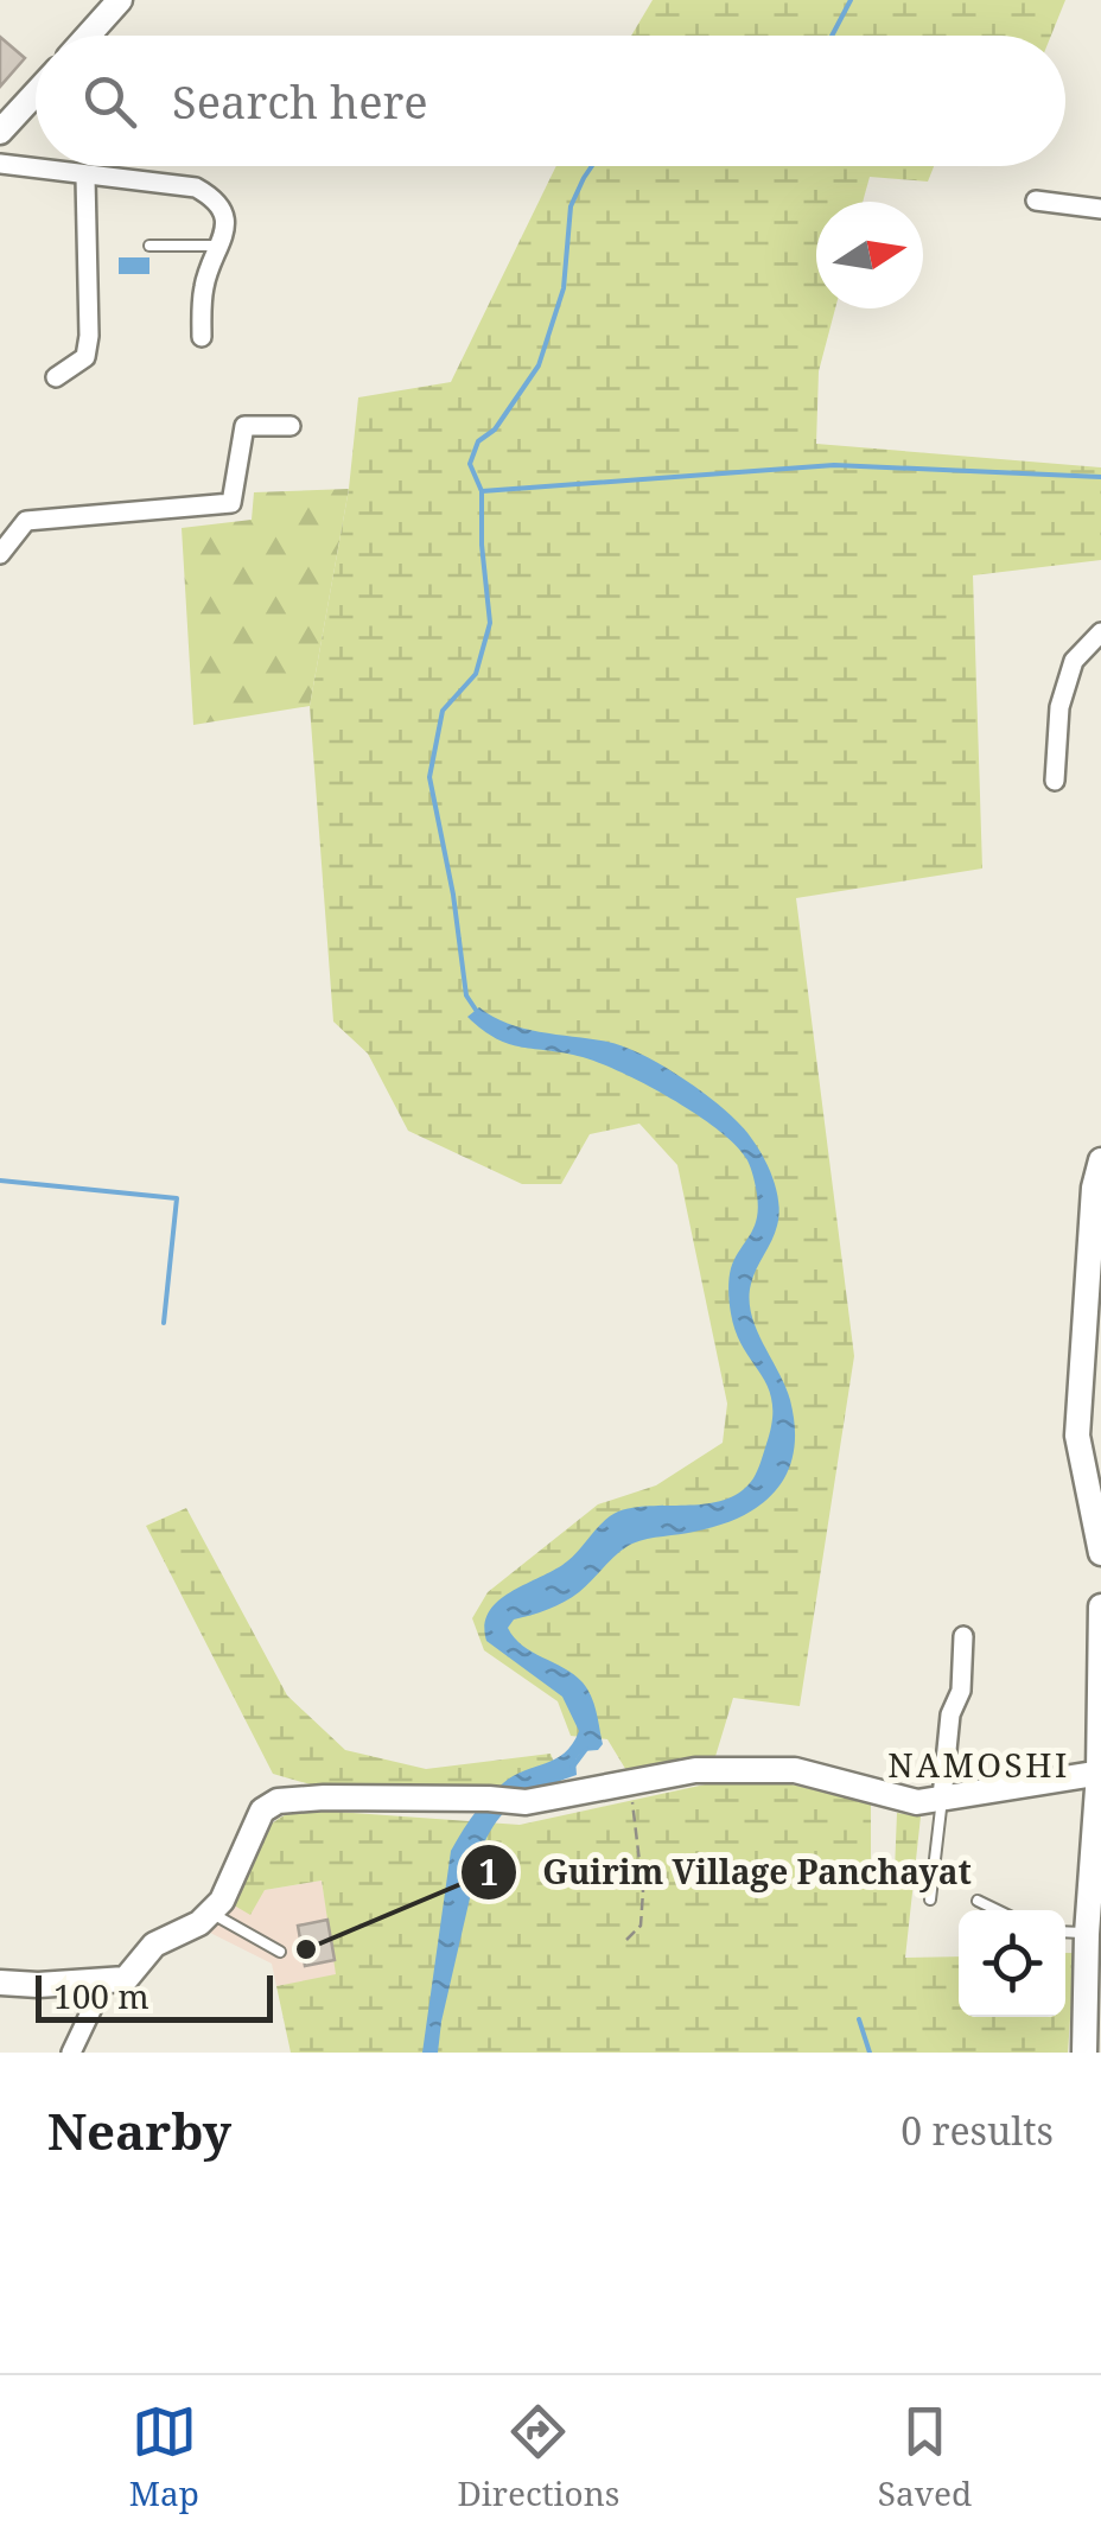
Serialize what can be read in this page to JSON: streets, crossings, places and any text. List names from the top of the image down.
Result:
{
  "districts": ["NAMOSHI"],
  "places": ["Guirim Village Panchayat"],
  "scale_bar": "100 m",
  "north": "right",
  "page": {
    "search": "Search here",
    "scale": "100 m",
    "heading": ["Nearby", "0 results"],
    "nav": ["Map", "Directions", "Saved"]
  }
}
